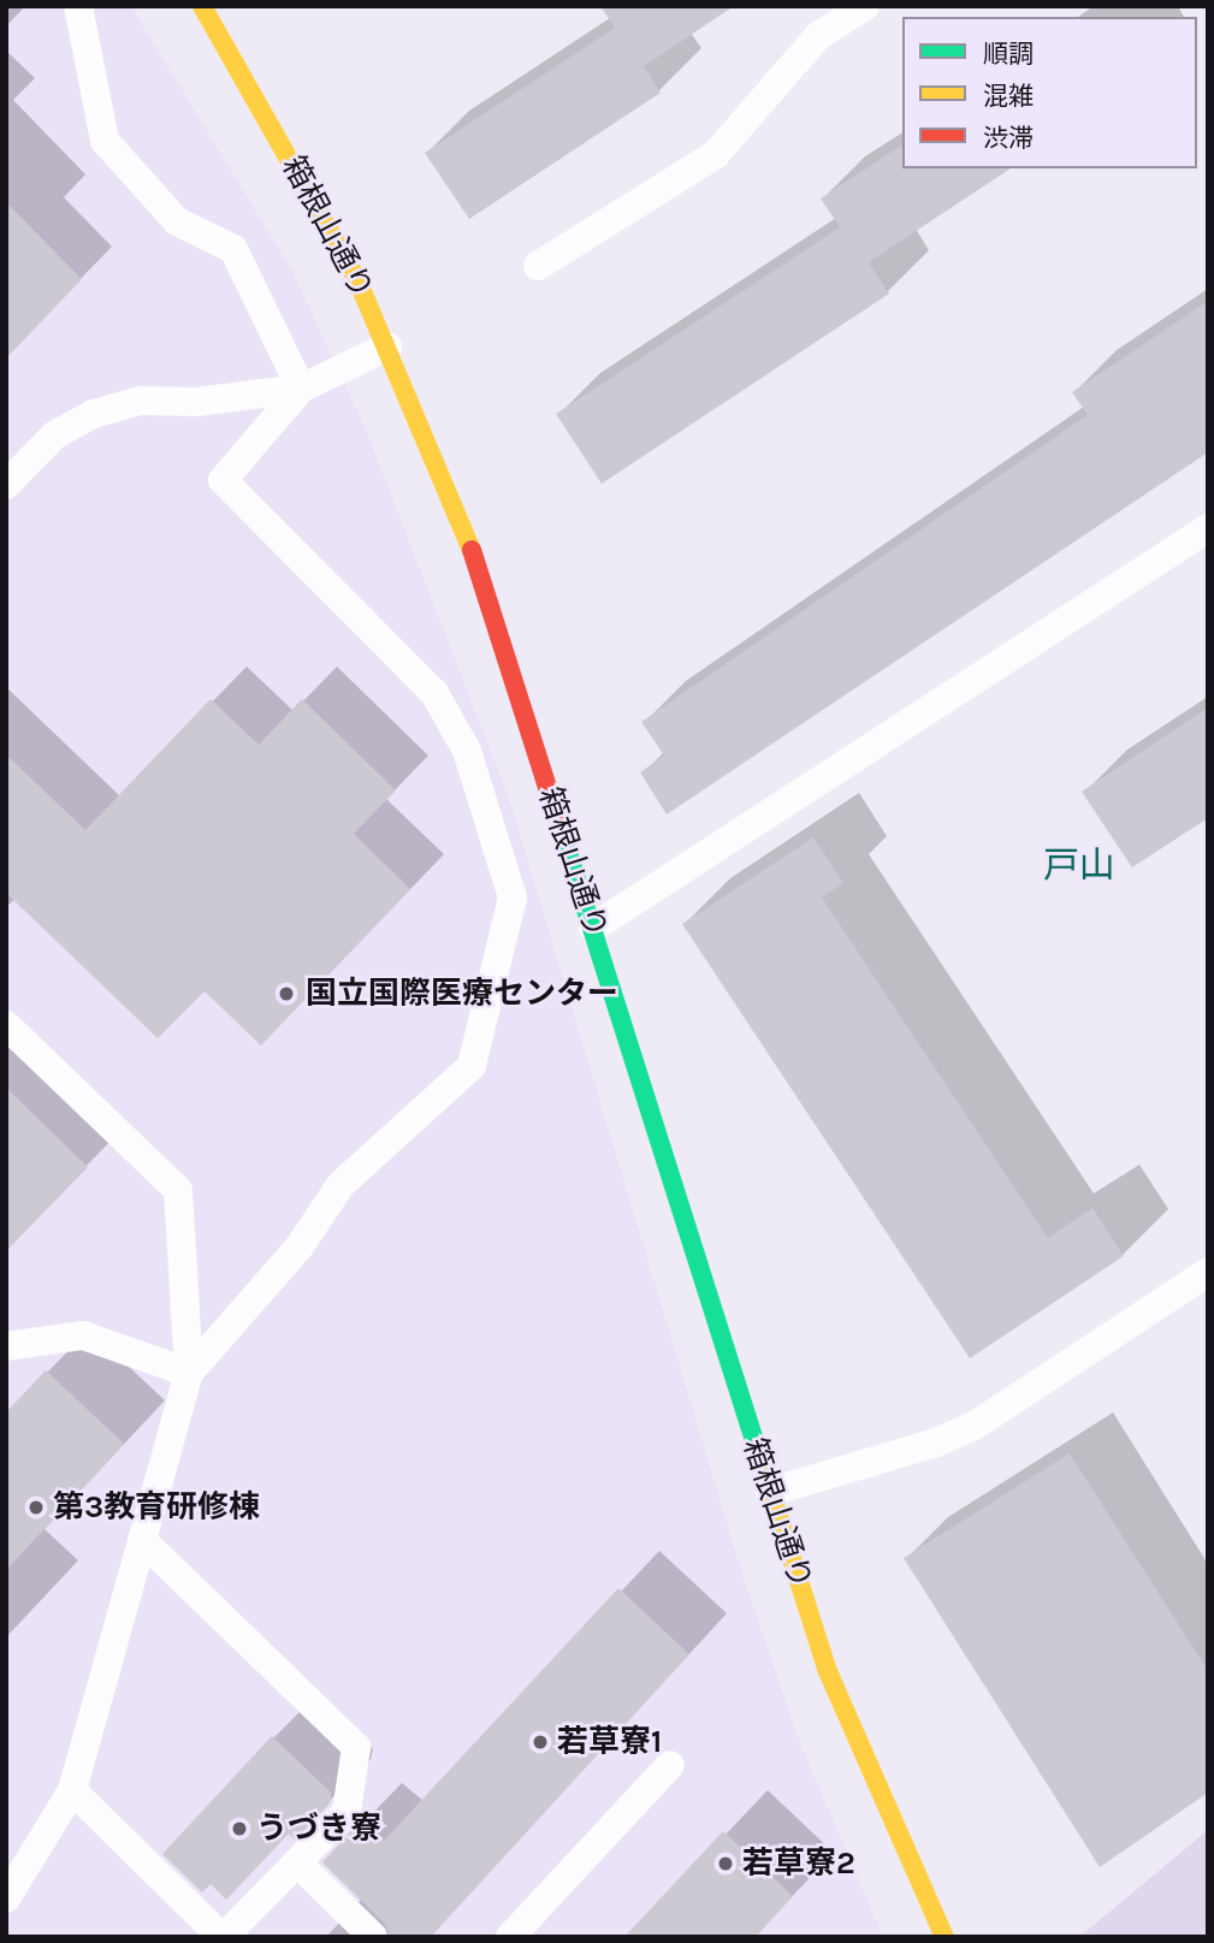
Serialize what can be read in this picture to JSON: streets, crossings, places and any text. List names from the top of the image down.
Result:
{
  "streets": {
    "street": ["箱根山通り"]
  },
  "districts": ["戸山"],
  "places": [
    "国立国際医療センター",
    "第3教育研修棟",
    "若草寮1",
    "うづき寮",
    "若草寮2"
  ],
  "legend": ["順調", "混雑", "渋滞"]
}
